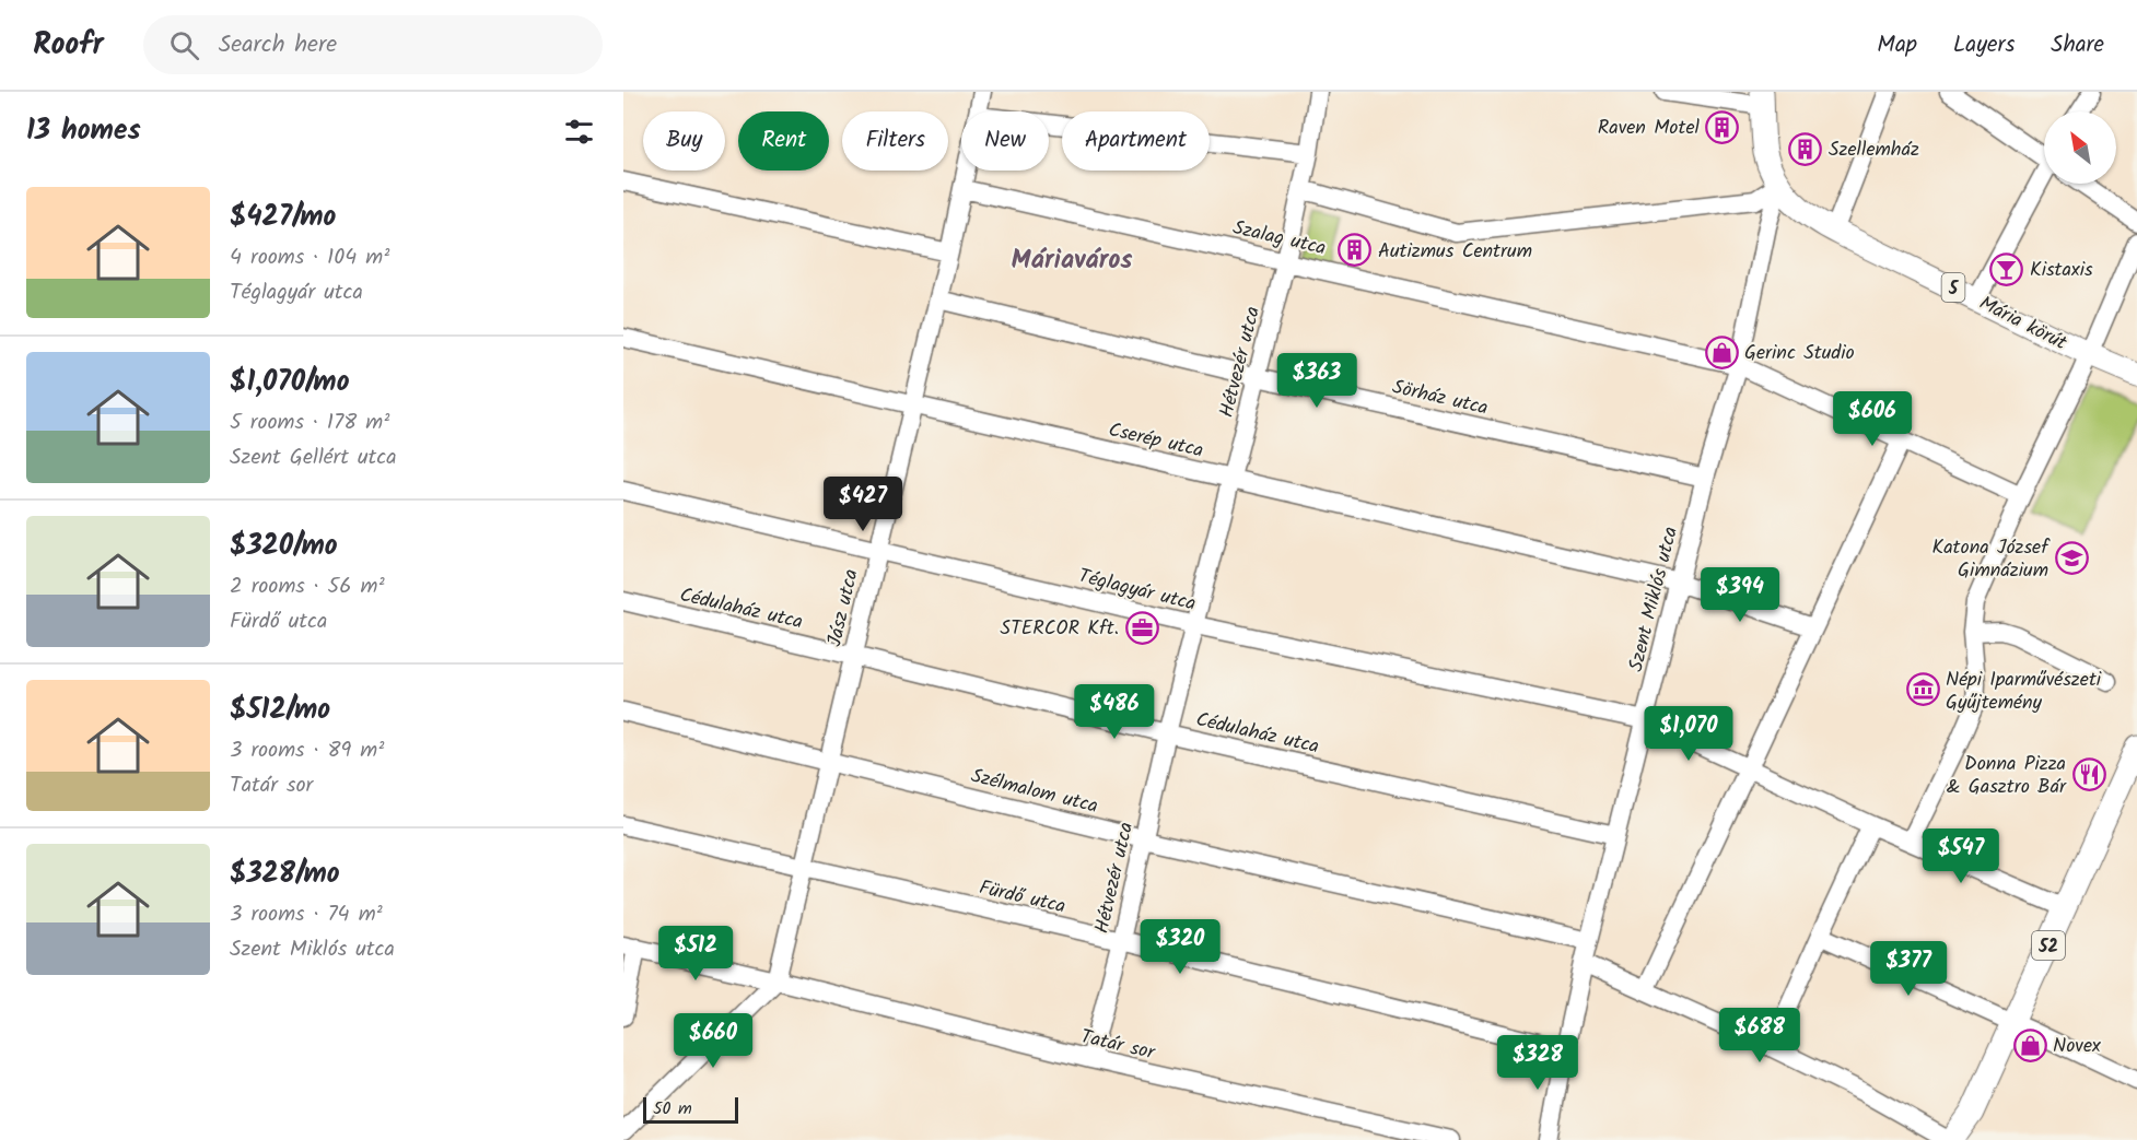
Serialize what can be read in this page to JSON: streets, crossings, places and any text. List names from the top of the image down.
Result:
{
  "streets": {
    "main road": ["5", "Mária körút", "52"],
    "street": [
      "Szalag utca",
      "Hétvezér utca",
      "Sörház utca",
      "Cserép utca",
      "Téglagyár utca",
      "Szent Miklós utca",
      "Cédulaház utca",
      "Jász utca",
      "Szélmalom utca",
      "Fürdő utca",
      "Tatár sor"
    ]
  },
  "crossings": [
    ["Szalag utca", "Hétvezér utca"],
    ["Szalag utca", "Szent Miklós utca"],
    ["Szalag utca", "Jász utca"],
    ["5", "Mária körút"],
    ["5", "Szent Miklós utca"],
    ["Mária körút", "Szent Miklós utca"],
    ["Hétvezér utca", "Sörház utca"],
    ["Hétvezér utca", "Cserép utca"],
    ["Hétvezér utca", "Téglagyár utca"],
    ["Hétvezér utca", "Cédulaház utca"],
    ["Hétvezér utca", "Szélmalom utca"],
    ["Hétvezér utca", "Fürdő utca"],
    ["Hétvezér utca", "Tatár sor"],
    ["Sörház utca", "Szent Miklós utca"],
    ["Sörház utca", "Jász utca"],
    ["Cserép utca", "Szent Miklós utca"],
    ["Cserép utca", "Jász utca"],
    ["Téglagyár utca", "Szent Miklós utca"],
    ["Téglagyár utca", "Jász utca"],
    ["Téglagyár utca", "52"],
    ["Szent Miklós utca", "Cédulaház utca"],
    ["Szent Miklós utca", "Szélmalom utca"],
    ["Szent Miklós utca", "Fürdő utca"],
    ["Cédulaház utca", "Jász utca"],
    ["Jász utca", "Szélmalom utca"],
    ["Jász utca", "Fürdő utca"],
    ["Jász utca", "Tatár sor"]
  ],
  "districts": ["Máriaváros"],
  "places": {
    "building": ["Raven Motel", "Szellemház", "Autizmus Centrum"],
    "bar": ["Kistaxis"],
    "shop": ["Gerinc Studio", "Novex"],
    "school or university": ["Katona József Gimnázium"],
    "office": ["STERCOR Kft."],
    "museum": ["Népi Iparművészeti Gyűjtemény"],
    "restaurant": ["Donna Pizza & Gasztro Bár"]
  },
  "scale_bar": "50 m",
  "north": "top left",
  "page": {
    "header": "Roofr",
    "search": "Search here",
    "nav": ["Map", "Layers", "Share"],
    "heading": "13 homes",
    "chip": [
      "Buy",
      "Rent",
      "Filters",
      "New",
      "Apartment"
    ],
    "list": [
      {
        "name": "$427/mo",
        "note": "4 rooms · 104 m² · Téglagyár utca"
      },
      {
        "name": "$1,070/mo",
        "note": "5 rooms · 178 m² · Szent Gellért utca"
      },
      {
        "name": "$320/mo",
        "note": "2 rooms · 56 m² · Fürdő utca"
      },
      {
        "name": "$512/mo",
        "note": "3 rooms · 89 m² · Tatár sor"
      },
      {
        "name": "$328/mo",
        "note": "3 rooms · 74 m² · Szent Miklós utca"
      }
    ],
    "price": [
      "$363",
      "$606",
      "$427",
      "$394",
      "$486",
      "$1,070",
      "$547",
      "$320",
      "$512",
      "$377",
      "$688",
      "$660",
      "$328"
    ],
    "scale": "50 m"
  }
}
